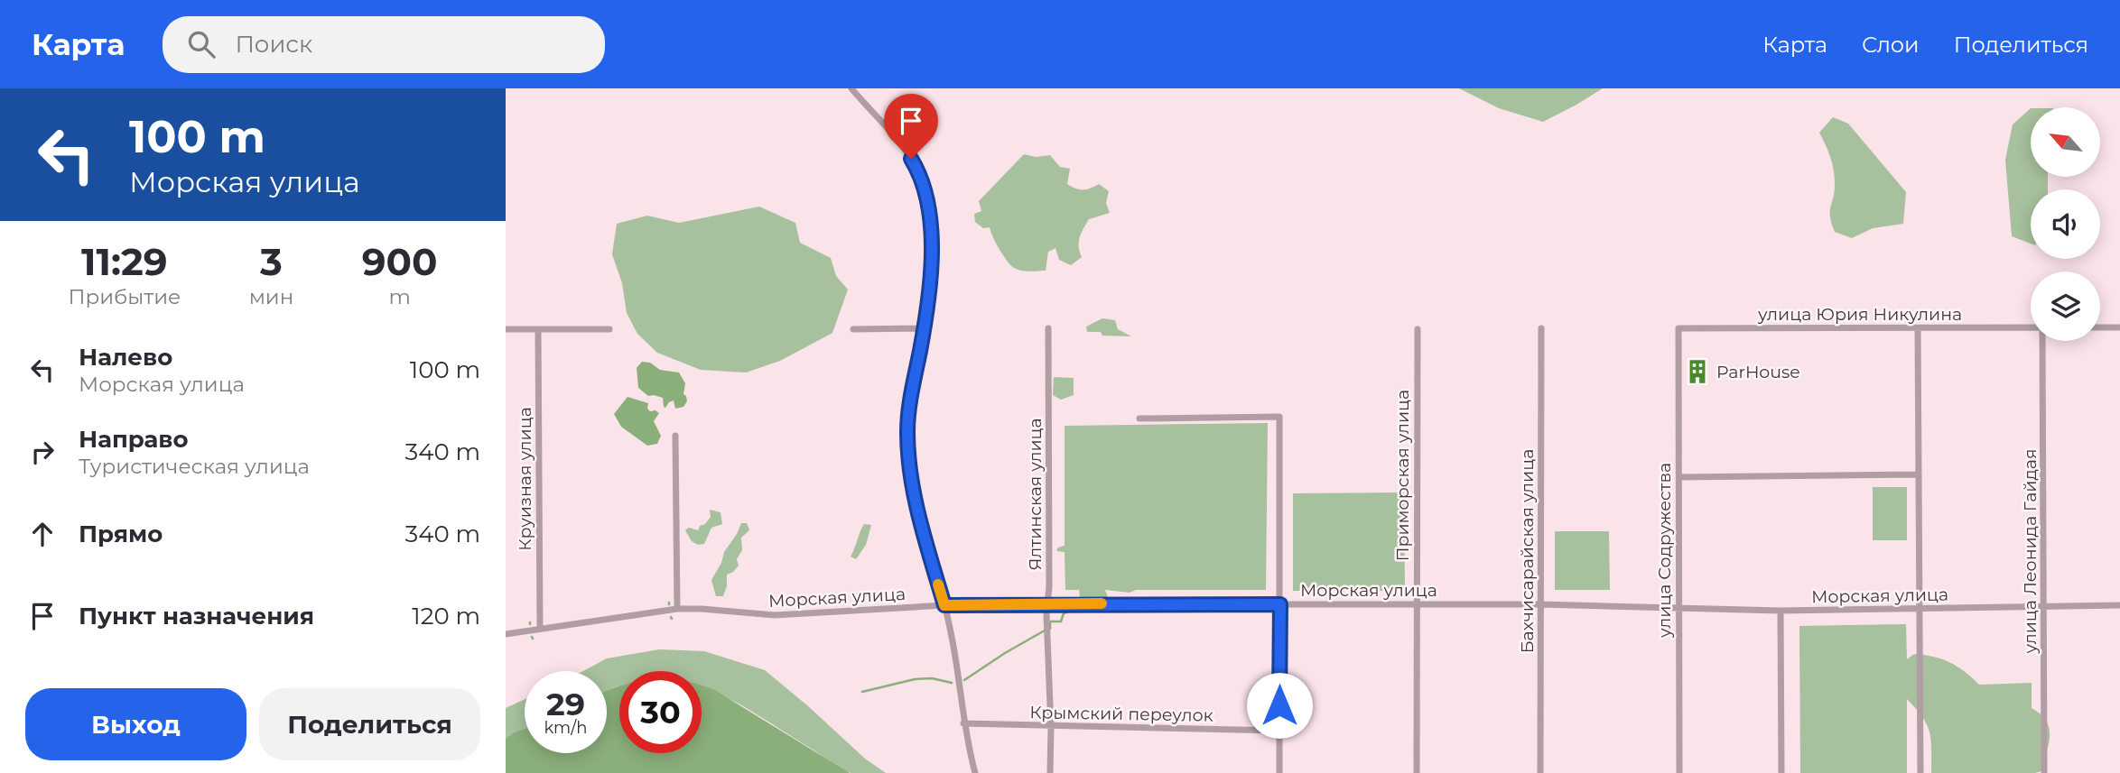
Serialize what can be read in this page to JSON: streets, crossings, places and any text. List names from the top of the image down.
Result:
{
  "streets": {
    "street": [
      "улица Юрия Никулина",
      "Приморская улица",
      "Круизная улица",
      "Ялтинская улица",
      "улица Содружества",
      "Бахчисарайская улица",
      "улица Леонида Гайдая",
      "Морская улица",
      "Крымский переулок"
    ]
  },
  "crossings": [
    ["улица Юрия Никулина", "улица Содружества"],
    ["Приморская улица", "Морская улица"],
    ["Круизная улица", "Морская улица"],
    ["Ялтинская улица", "Морская улица"],
    ["Ялтинская улица", "Крымский переулок"],
    ["улица Содружества", "Морская улица"],
    ["Бахчисарайская улица", "Морская улица"],
    ["улица Леонида Гайдая", "Морская улица"]
  ],
  "places": {
    "building": ["ParHouse"]
  },
  "north": "top left",
  "page": {
    "header": "Карта",
    "search": "Поиск",
    "nav": ["Карта", "Слои", "Поделиться"],
    "turn": ["100 m", "Морская улица"],
    "eta": [
      "11:29",
      "Прибытие",
      "3",
      "мин",
      "900",
      "m"
    ],
    "list": [
      {
        "name": "Налево",
        "note": "Морская улица",
        "value": "100 m"
      },
      {
        "name": "Направо",
        "note": "Туристическая улица",
        "value": "340 m"
      },
      {
        "name": "Прямо",
        "value": "340 m"
      },
      {
        "name": "Пункт назначения",
        "value": "120 m"
      }
    ],
    "speed": "29 km/h",
    "limit": "30",
    "buttons": ["Выход", "Поделиться"]
  }
}
